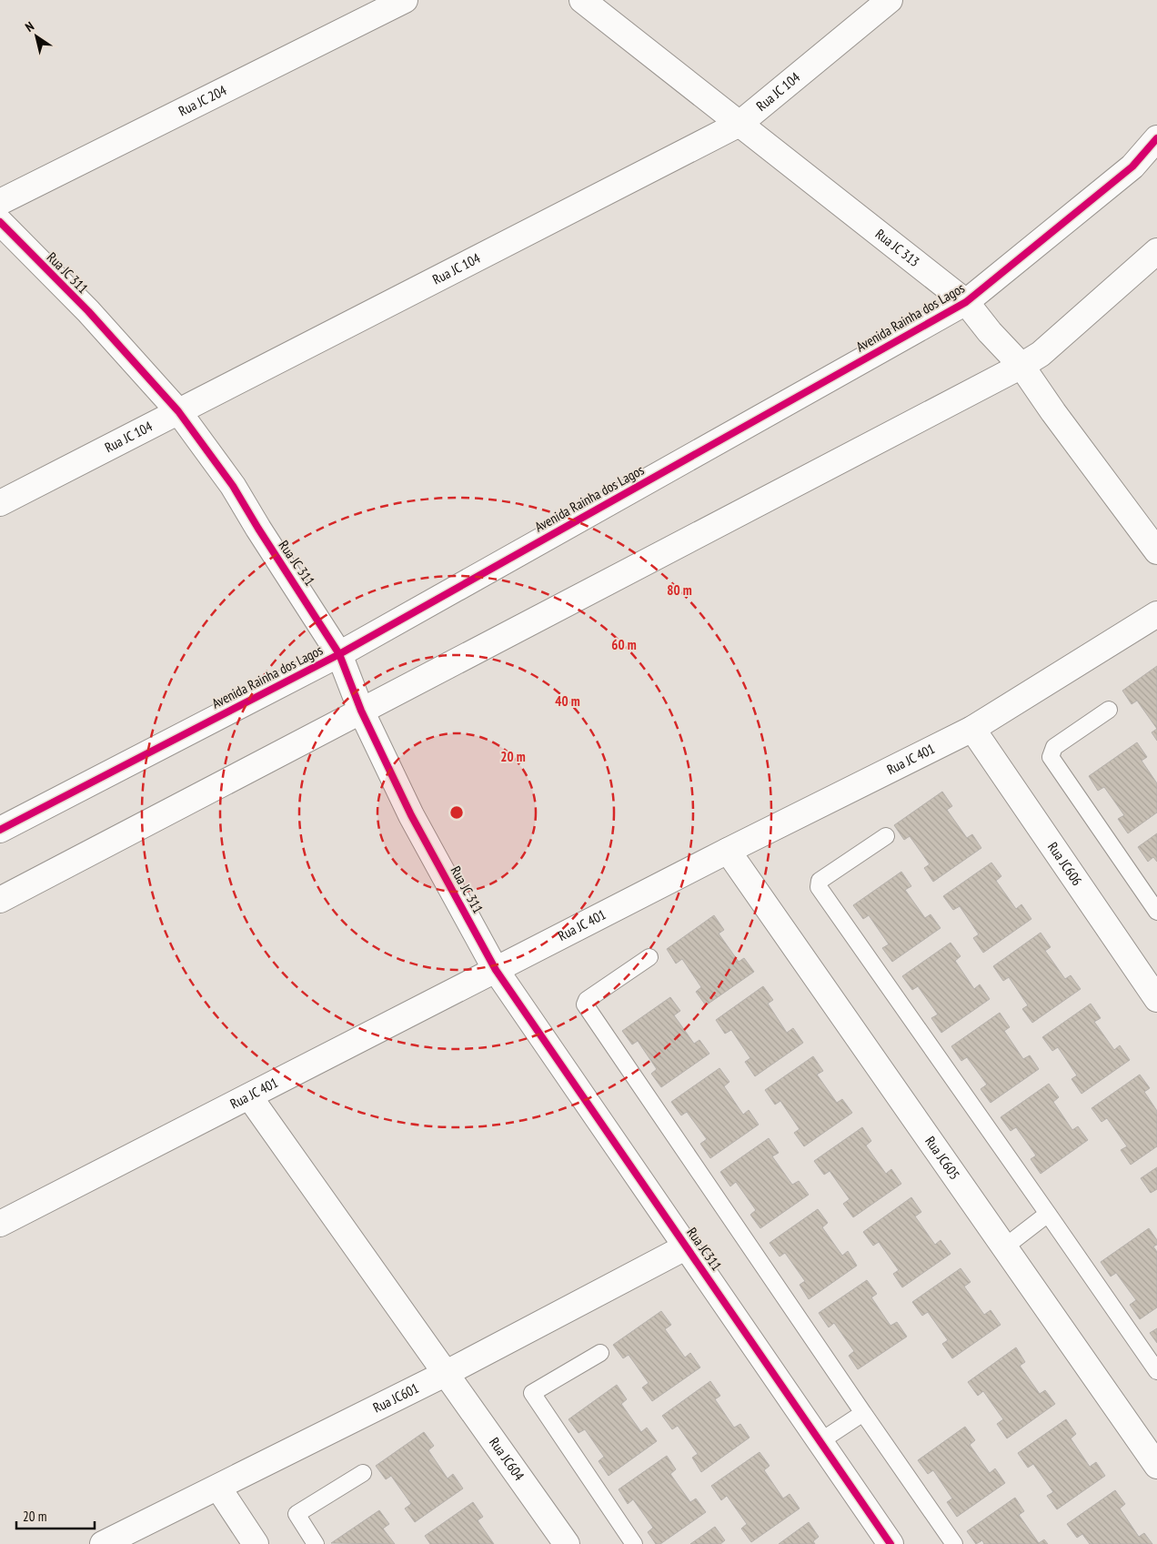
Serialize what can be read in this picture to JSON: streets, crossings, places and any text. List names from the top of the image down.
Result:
{
  "streets": {
    "street": [
      "Rua JC 104",
      "Rua JC 204",
      "Rua JC 313",
      "Rua JC 311",
      "Avenida Rainha dos Lagos",
      "Rua JC 401",
      "Rua JC606",
      "Rua JC605",
      "Rua JC311",
      "Rua JC601",
      "Rua JC604"
    ]
  },
  "crossings": [
    ["Rua JC 104", "Rua JC 313"],
    ["Rua JC 104", "Rua JC 311"],
    ["Rua JC 313", "Avenida Rainha dos Lagos"],
    ["Rua JC 311", "Avenida Rainha dos Lagos"],
    ["Rua JC 311", "Rua JC 401"],
    ["Rua JC 311", "Rua JC311"],
    ["Rua JC 401", "Rua JC606"],
    ["Rua JC 401", "Rua JC605"],
    ["Rua JC 401", "Rua JC311"],
    ["Rua JC 401", "Rua JC604"],
    ["Rua JC311", "Rua JC601"],
    ["Rua JC601", "Rua JC604"]
  ],
  "scale_bar": "20 m",
  "north": "top left",
  "rings": [
    "80 m",
    "60 m",
    "40 m",
    "20 m"
  ]
}
